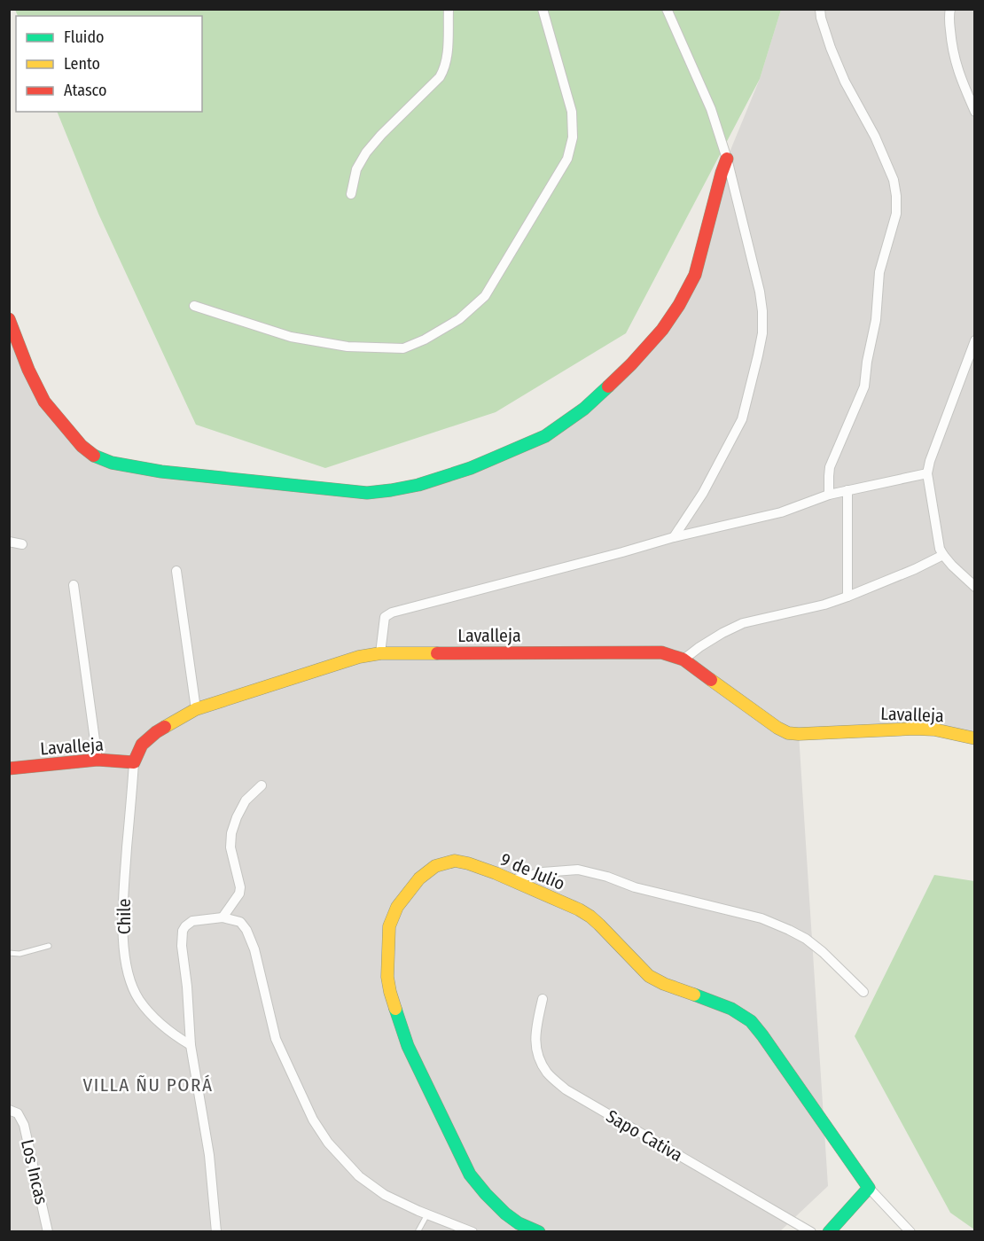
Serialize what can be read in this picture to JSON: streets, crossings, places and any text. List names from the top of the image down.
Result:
{
  "streets": {
    "street": [
      "Lavalleja",
      "9 de Julio",
      "Chile",
      "Sapo Cativa",
      "Los Incas"
    ]
  },
  "crossings": [
    ["Lavalleja", "Chile"]
  ],
  "districts": ["VILLA ÑU PORÁ"],
  "legend": ["Fluido", "Lento", "Atasco"]
}
